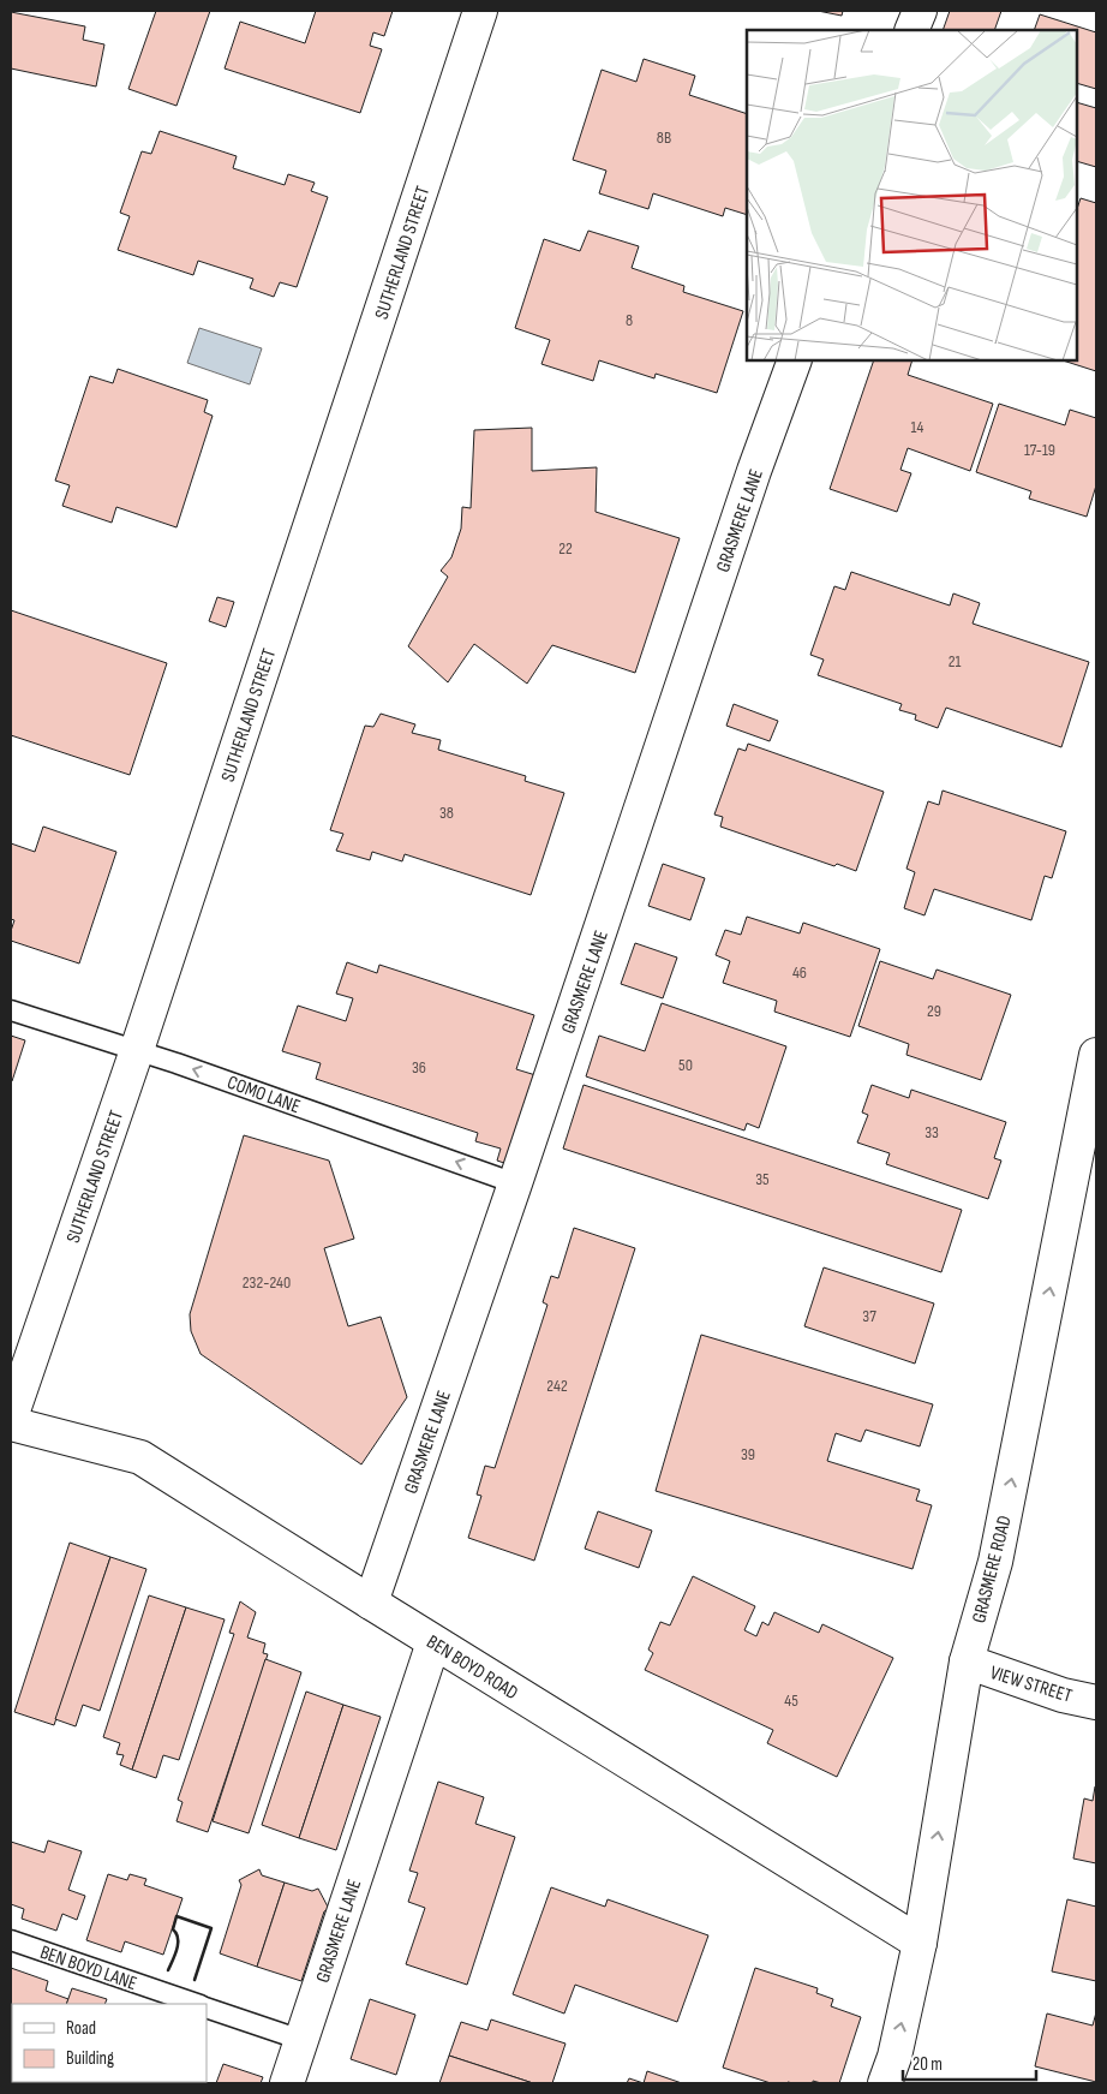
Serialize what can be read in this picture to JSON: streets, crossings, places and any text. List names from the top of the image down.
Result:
{
  "streets": {
    "street": [
      "SUTHERLAND STREET",
      "GRASMERE LANE",
      "GRASMERE ROAD",
      "BEN BOYD ROAD",
      "VIEW STREET"
    ],
    "lane": ["COMO LANE", "BEN BOYD LANE"]
  },
  "crossings": [
    ["SUTHERLAND STREET", "COMO LANE"],
    ["GRASMERE LANE", "COMO LANE"],
    ["GRASMERE LANE", "BEN BOYD ROAD"],
    ["GRASMERE ROAD", "BEN BOYD ROAD"],
    ["GRASMERE ROAD", "VIEW STREET"]
  ],
  "one_way": ["COMO LANE", "GRASMERE ROAD"],
  "house_numbers": [
    "8B",
    "8",
    "14",
    "17-19",
    "22",
    "21",
    "38",
    "46",
    "29",
    "50",
    "36",
    "33",
    "35",
    "232-240",
    "37",
    "242",
    "39",
    "45"
  ],
  "legend": ["Road", "Building"],
  "scale_bar": "20 m"
}
